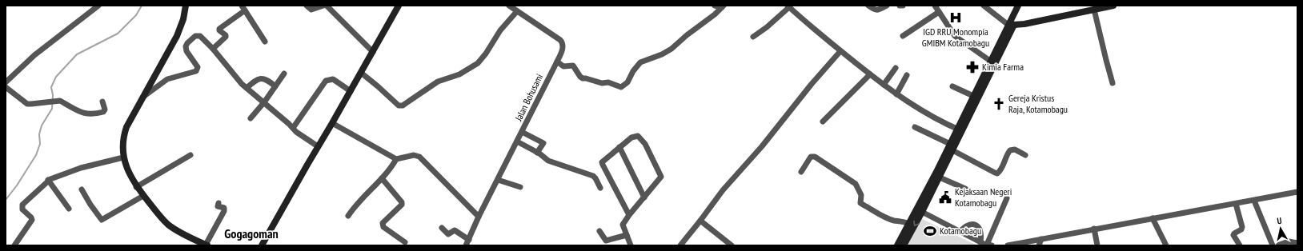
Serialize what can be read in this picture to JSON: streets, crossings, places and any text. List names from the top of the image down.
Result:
{
  "streets": {
    "street": ["Jalan Bohusami"]
  },
  "districts": ["Gogagoman"],
  "places": {
    "hospital": ["IGD RRU Monompia GMIBM Kotamobagu"],
    "pharmacy": ["Kimia Farma"],
    "church": ["Gereja Kristus Raja, Kotamobagu"],
    "public building": ["Kejaksaan Negeri Kotamobagu"],
    "sports": ["Kotamobagu"]
  },
  "north": "top"
}
